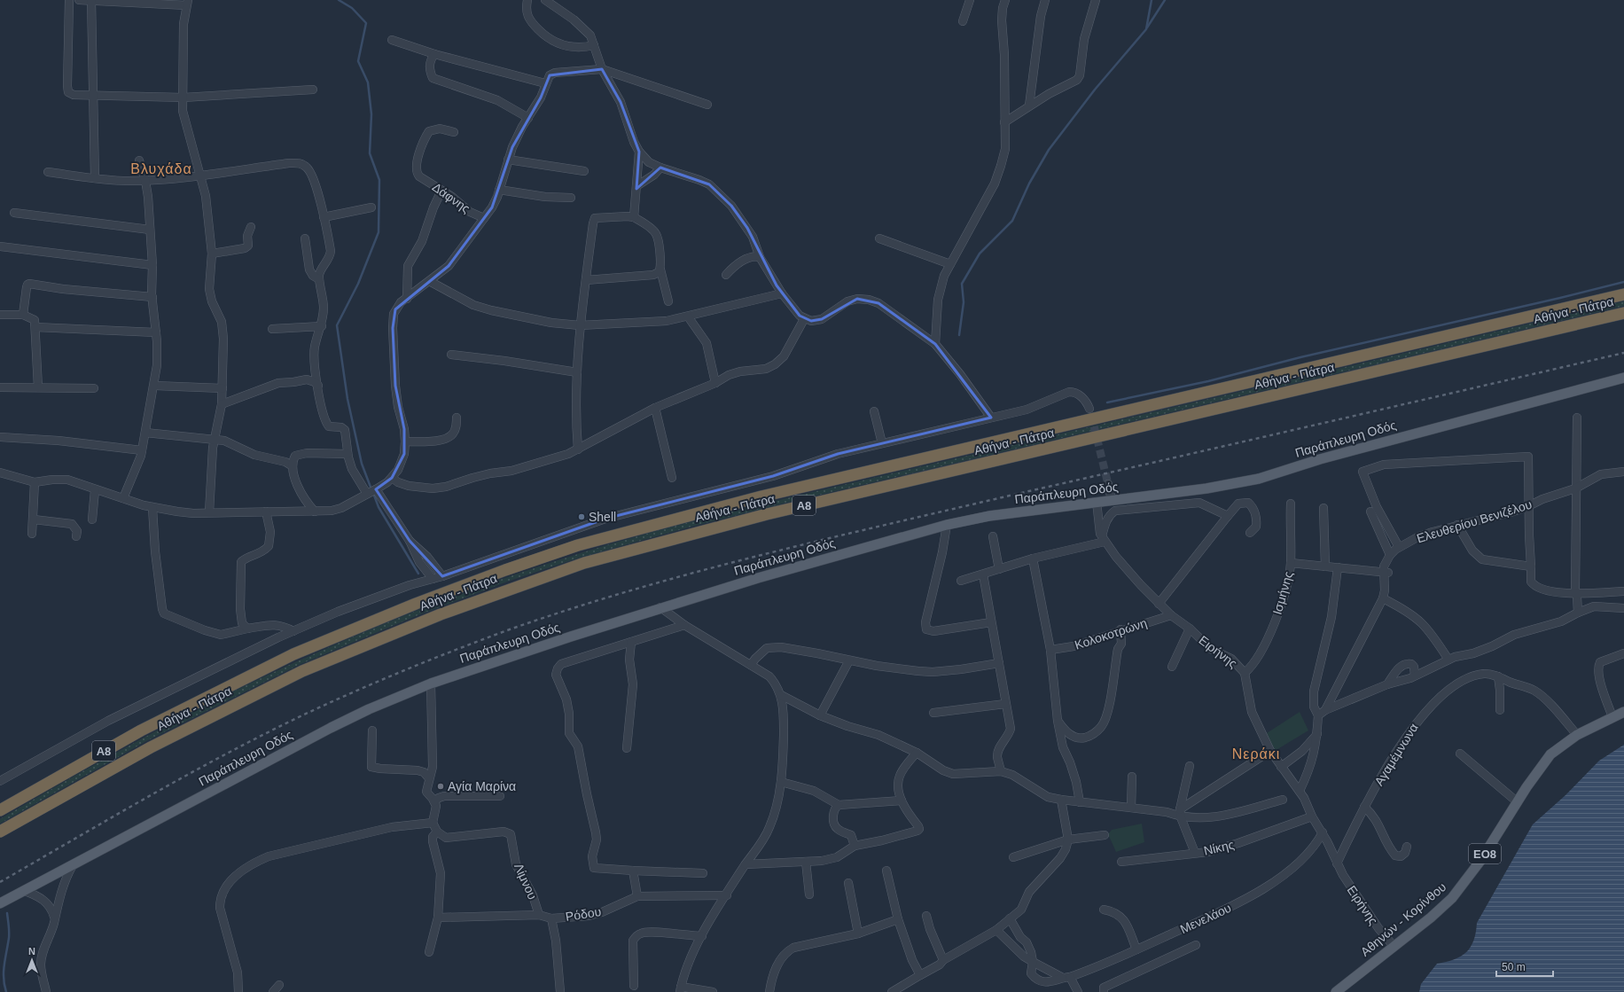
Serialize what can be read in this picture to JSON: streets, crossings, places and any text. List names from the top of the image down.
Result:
{
  "streets": {
    "highway": ["Αθήνα - Πάτρα", "Α8"],
    "main road": ["Παράπλευρη Οδός", "ΕΟ8", "Αθηνών - Κορίνθου"],
    "street": [
      "Δάφνης",
      "Ελευθερίου Βενιζέλου",
      "Ισμήνης",
      "Κολοκοτρώνη",
      "Ειρήνης",
      "Αγαμέμνωνα",
      "Νίκης",
      "Λίμνου",
      "Ρόδου",
      "Μενελάου"
    ]
  },
  "crossings": [
    ["Παράπλευρη Οδός", "Ειρήνης"],
    ["Ισμήνης", "Ειρήνης"],
    ["Κολοκοτρώνη", "Ειρήνης"],
    ["Ειρήνης", "Αγαμέμνωνα"],
    ["Ειρήνης", "Νίκης"],
    ["Ειρήνης", "Μενελάου"],
    ["Ειρήνης", "Αθηνών - Κορίνθου"],
    ["Λίμνου", "Ρόδου"]
  ],
  "districts": ["Βλυχάδα", "Νεράκι"],
  "places": ["Shell", "Αγία Μαρίνα"],
  "scale_bar": "50 m",
  "north": "top"
}
